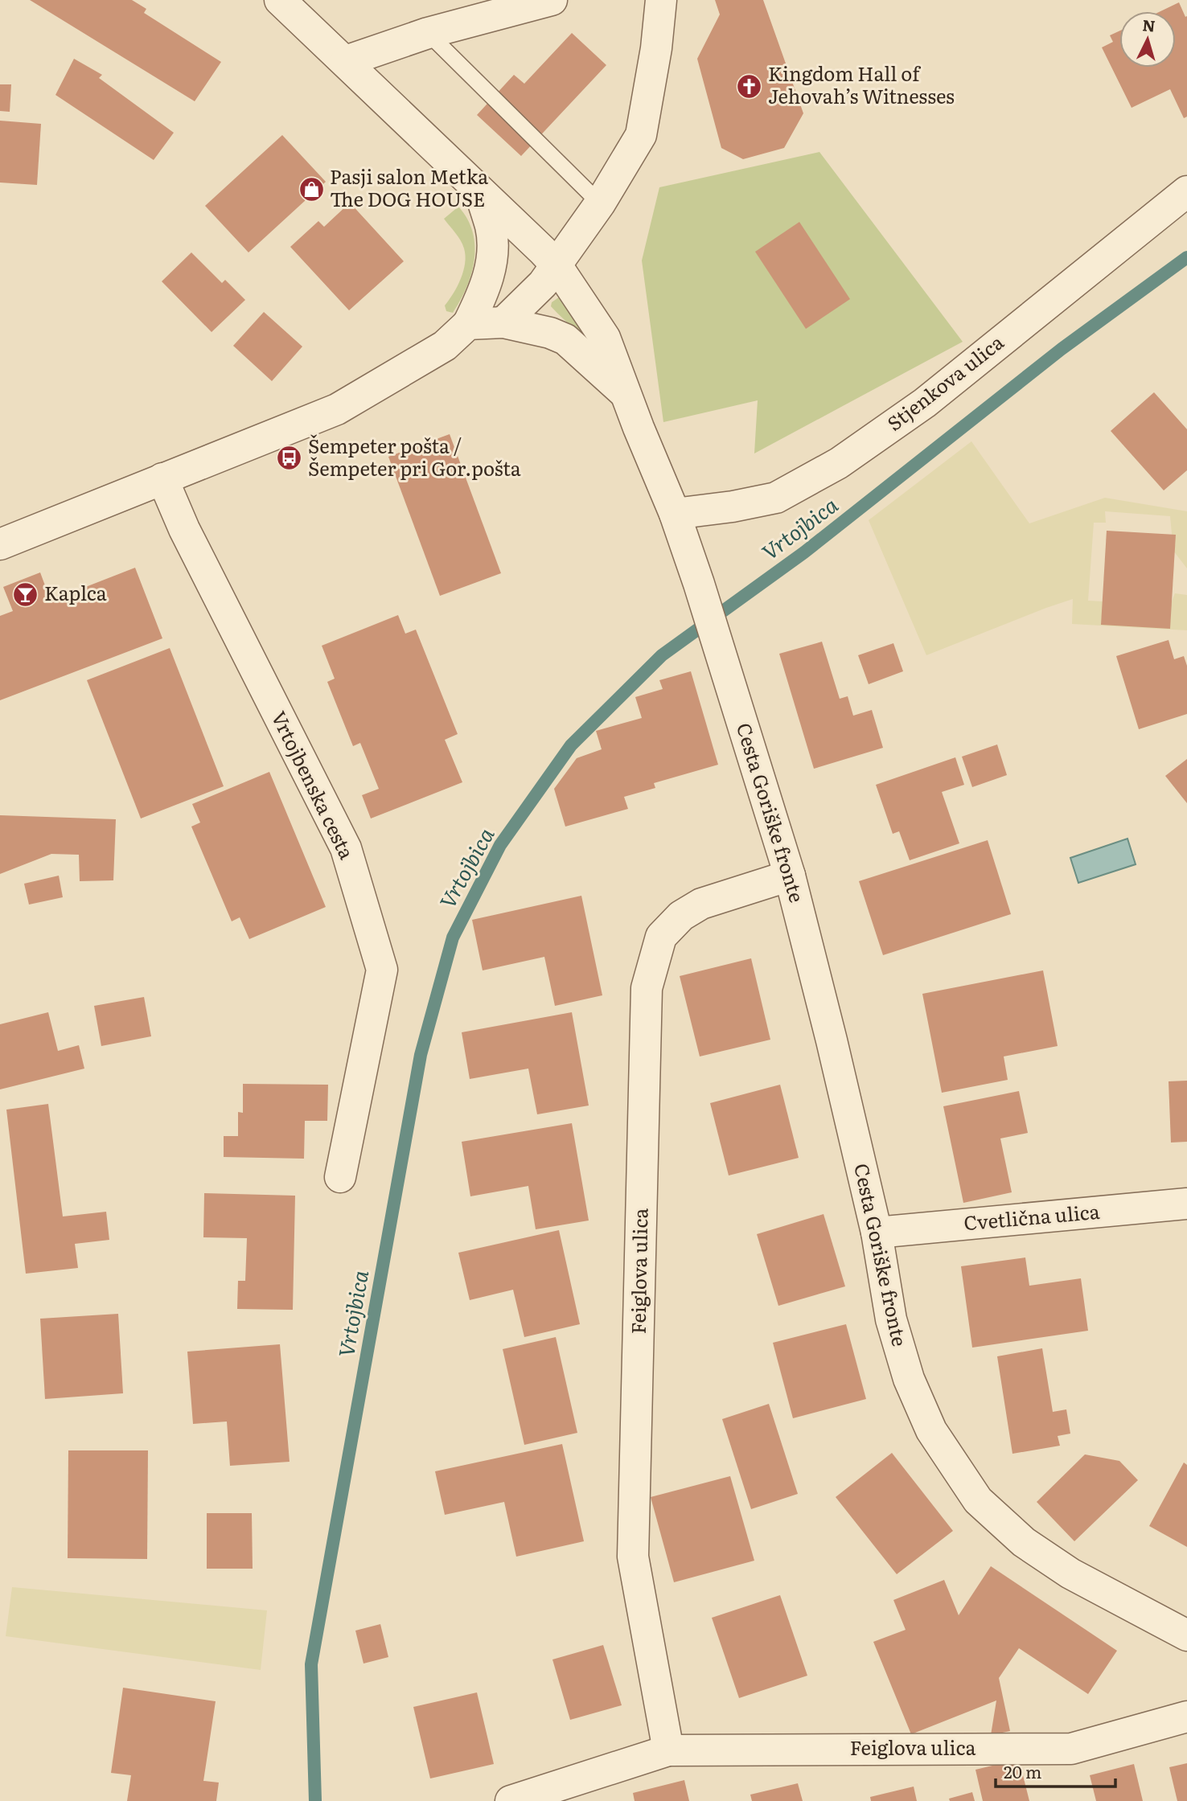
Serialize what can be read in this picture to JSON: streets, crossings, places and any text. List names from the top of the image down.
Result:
{
  "streets": {
    "street": [
      "Stjenkova ulica",
      "Vrtojbenska cesta",
      "Cesta Goriške fronte",
      "Cvetlična ulica",
      "Feiglova ulica"
    ]
  },
  "crossings": [
    ["Stjenkova ulica", "Cesta Goriške fronte"],
    ["Cesta Goriške fronte", "Cvetlična ulica"],
    ["Cesta Goriške fronte", "Feiglova ulica"]
  ],
  "water": ["Vrtojbica"],
  "places": {
    "church": ["Kingdom Hall of Jehovah’s Witnesses"],
    "shop": ["Pasji salon Metka The DOG HOUSE"],
    "bus stop": ["Šempeter pošta / Šempeter pri Gor.pošta"],
    "bar": ["Kaplca"]
  },
  "scale_bar": "20 m",
  "north": "top"
}
